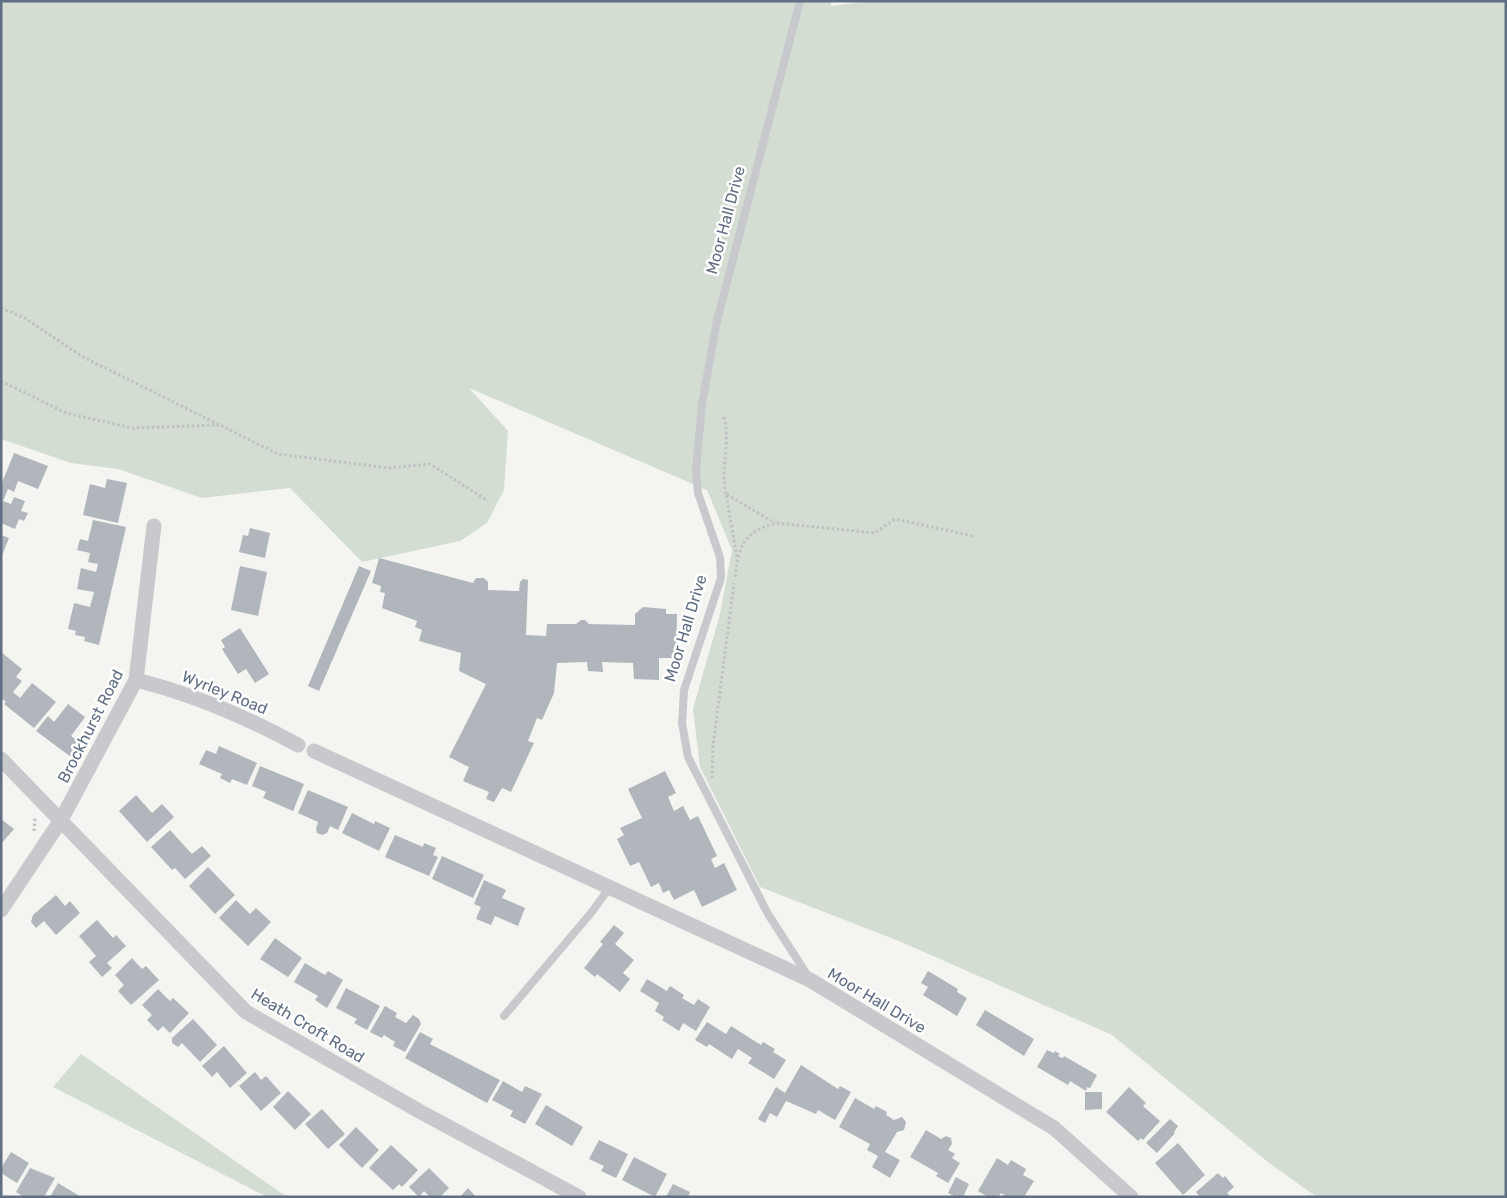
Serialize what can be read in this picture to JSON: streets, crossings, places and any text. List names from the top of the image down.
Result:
{
  "streets": {
    "street": [
      "Moor Hall Drive",
      "Wyrley Road",
      "Brockhurst Road",
      "Heath Croft Road"
    ]
  },
  "crossings": [
    ["Wyrley Road", "Brockhurst Road"],
    ["Brockhurst Road", "Heath Croft Road"]
  ]
}
